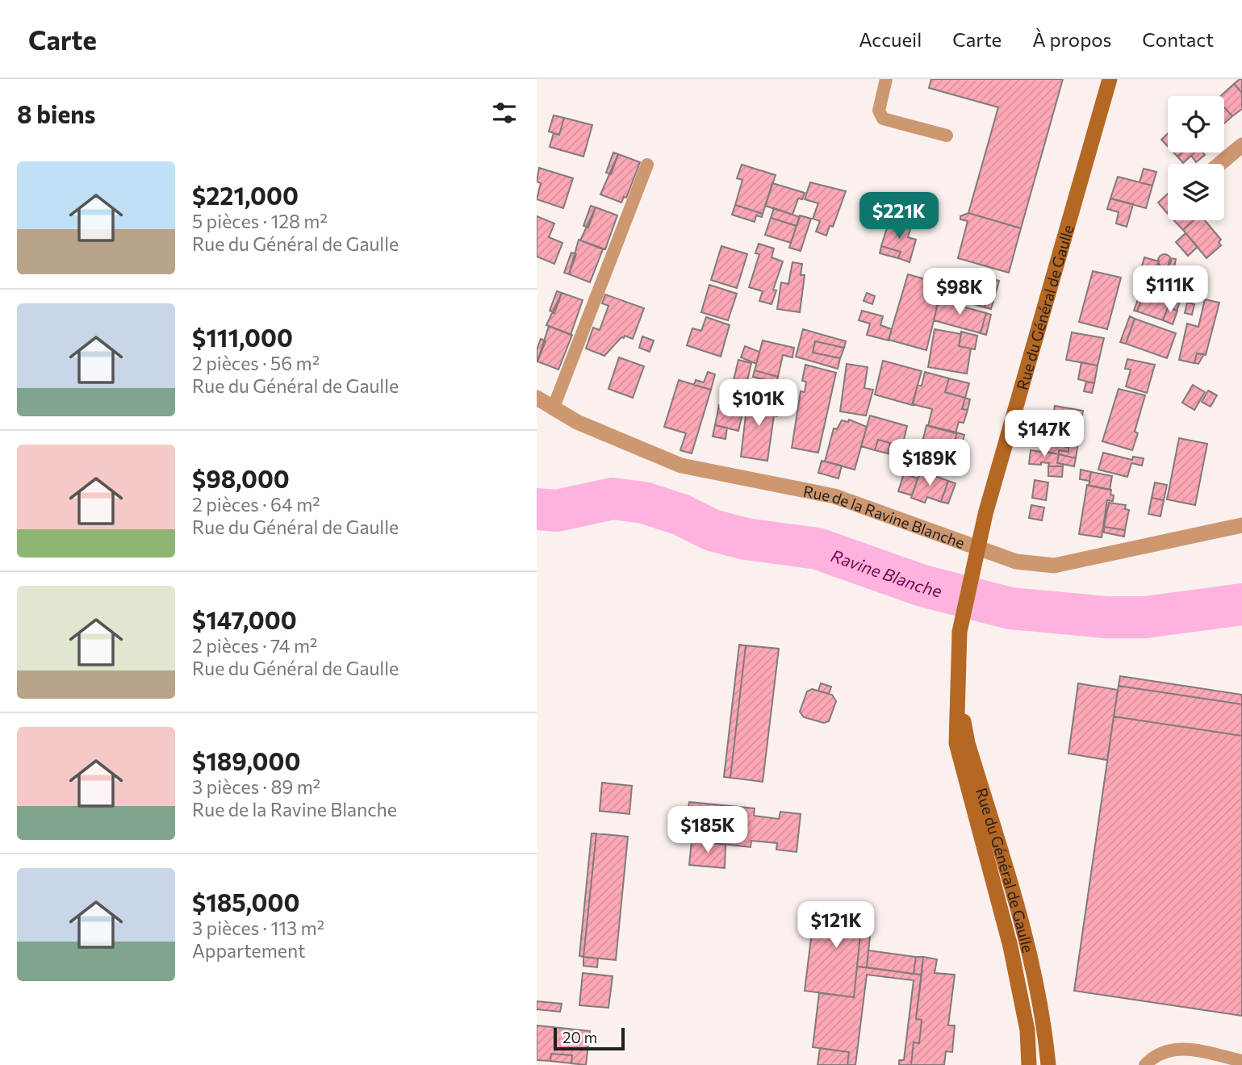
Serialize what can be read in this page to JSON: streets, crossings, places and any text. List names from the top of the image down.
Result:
{
  "streets": {
    "main road": ["Rue du Général de Gaulle"],
    "street": ["Rue de la Ravine Blanche"]
  },
  "crossings": [
    ["Rue du Général de Gaulle", "Rue de la Ravine Blanche"]
  ],
  "water": ["Ravine Blanche"],
  "scale_bar": "20 m",
  "page": {
    "header": "Carte",
    "nav": [
      "Accueil",
      "Carte",
      "À propos",
      "Contact"
    ],
    "heading": "8 biens",
    "list": [
      {
        "name": "$221,000",
        "note": "5 pièces · 128 m² · Rue du Général de Gaulle"
      },
      {
        "name": "$111,000",
        "note": "2 pièces · 56 m² · Rue du Général de Gaulle"
      },
      {
        "name": "$98,000",
        "note": "2 pièces · 64 m² · Rue du Général de Gaulle"
      },
      {
        "name": "$147,000",
        "note": "2 pièces · 74 m² · Rue du Général de Gaulle"
      },
      {
        "name": "$189,000",
        "note": "3 pièces · 89 m² · Rue de la Ravine Blanche"
      },
      {
        "name": "$185,000",
        "note": "3 pièces · 113 m² · Appartement"
      }
    ],
    "price": [
      "$221K",
      "$111K",
      "$98K",
      "$101K",
      "$147K",
      "$189K",
      "$185K",
      "$121K"
    ],
    "scale": "20 m"
  }
}
